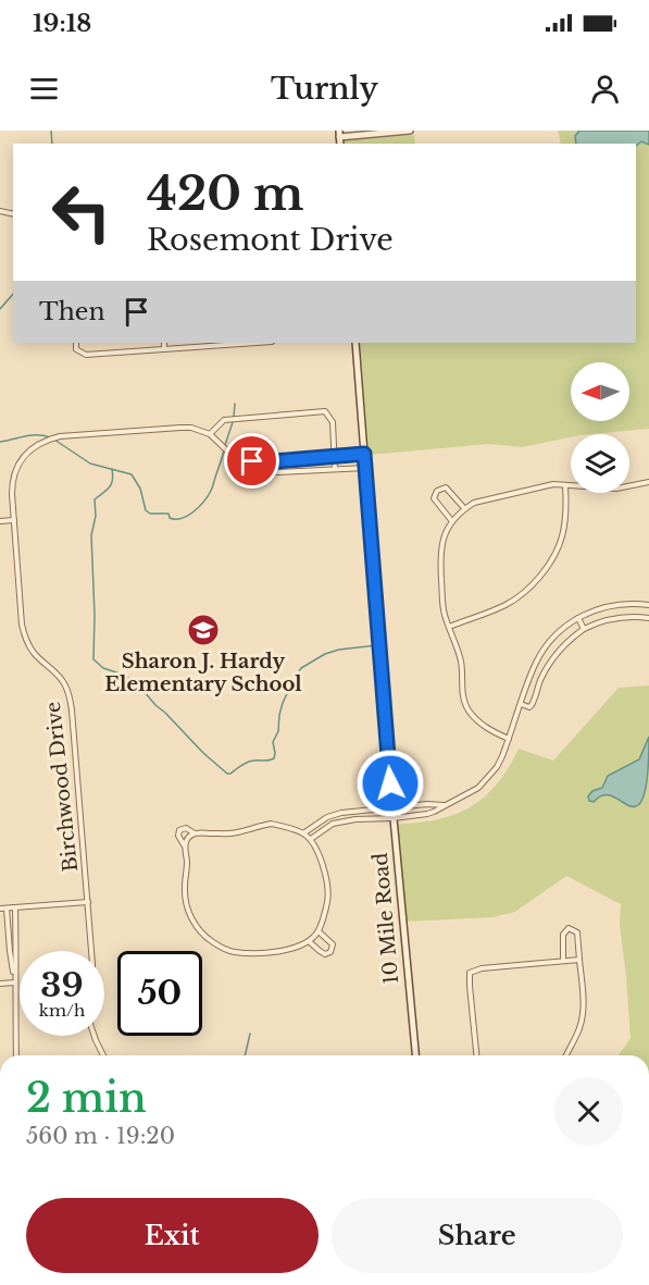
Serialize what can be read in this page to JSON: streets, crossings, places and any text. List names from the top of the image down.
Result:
{
  "streets": {
    "main road": ["10 Mile Road"],
    "street": ["Birchwood Drive"]
  },
  "places": {
    "school or university": ["Sharon J. Hardy Elementary School"]
  },
  "north": "left",
  "page": {
    "status": "19:18",
    "header": "Turnly",
    "turn": ["420 m", "Rosemont Drive"],
    "then": "Then",
    "speed": "39 km/h",
    "limit": "50",
    "heading": ["2 min", "560 m · 19:20"],
    "buttons": ["Exit", "Share"]
  }
}
